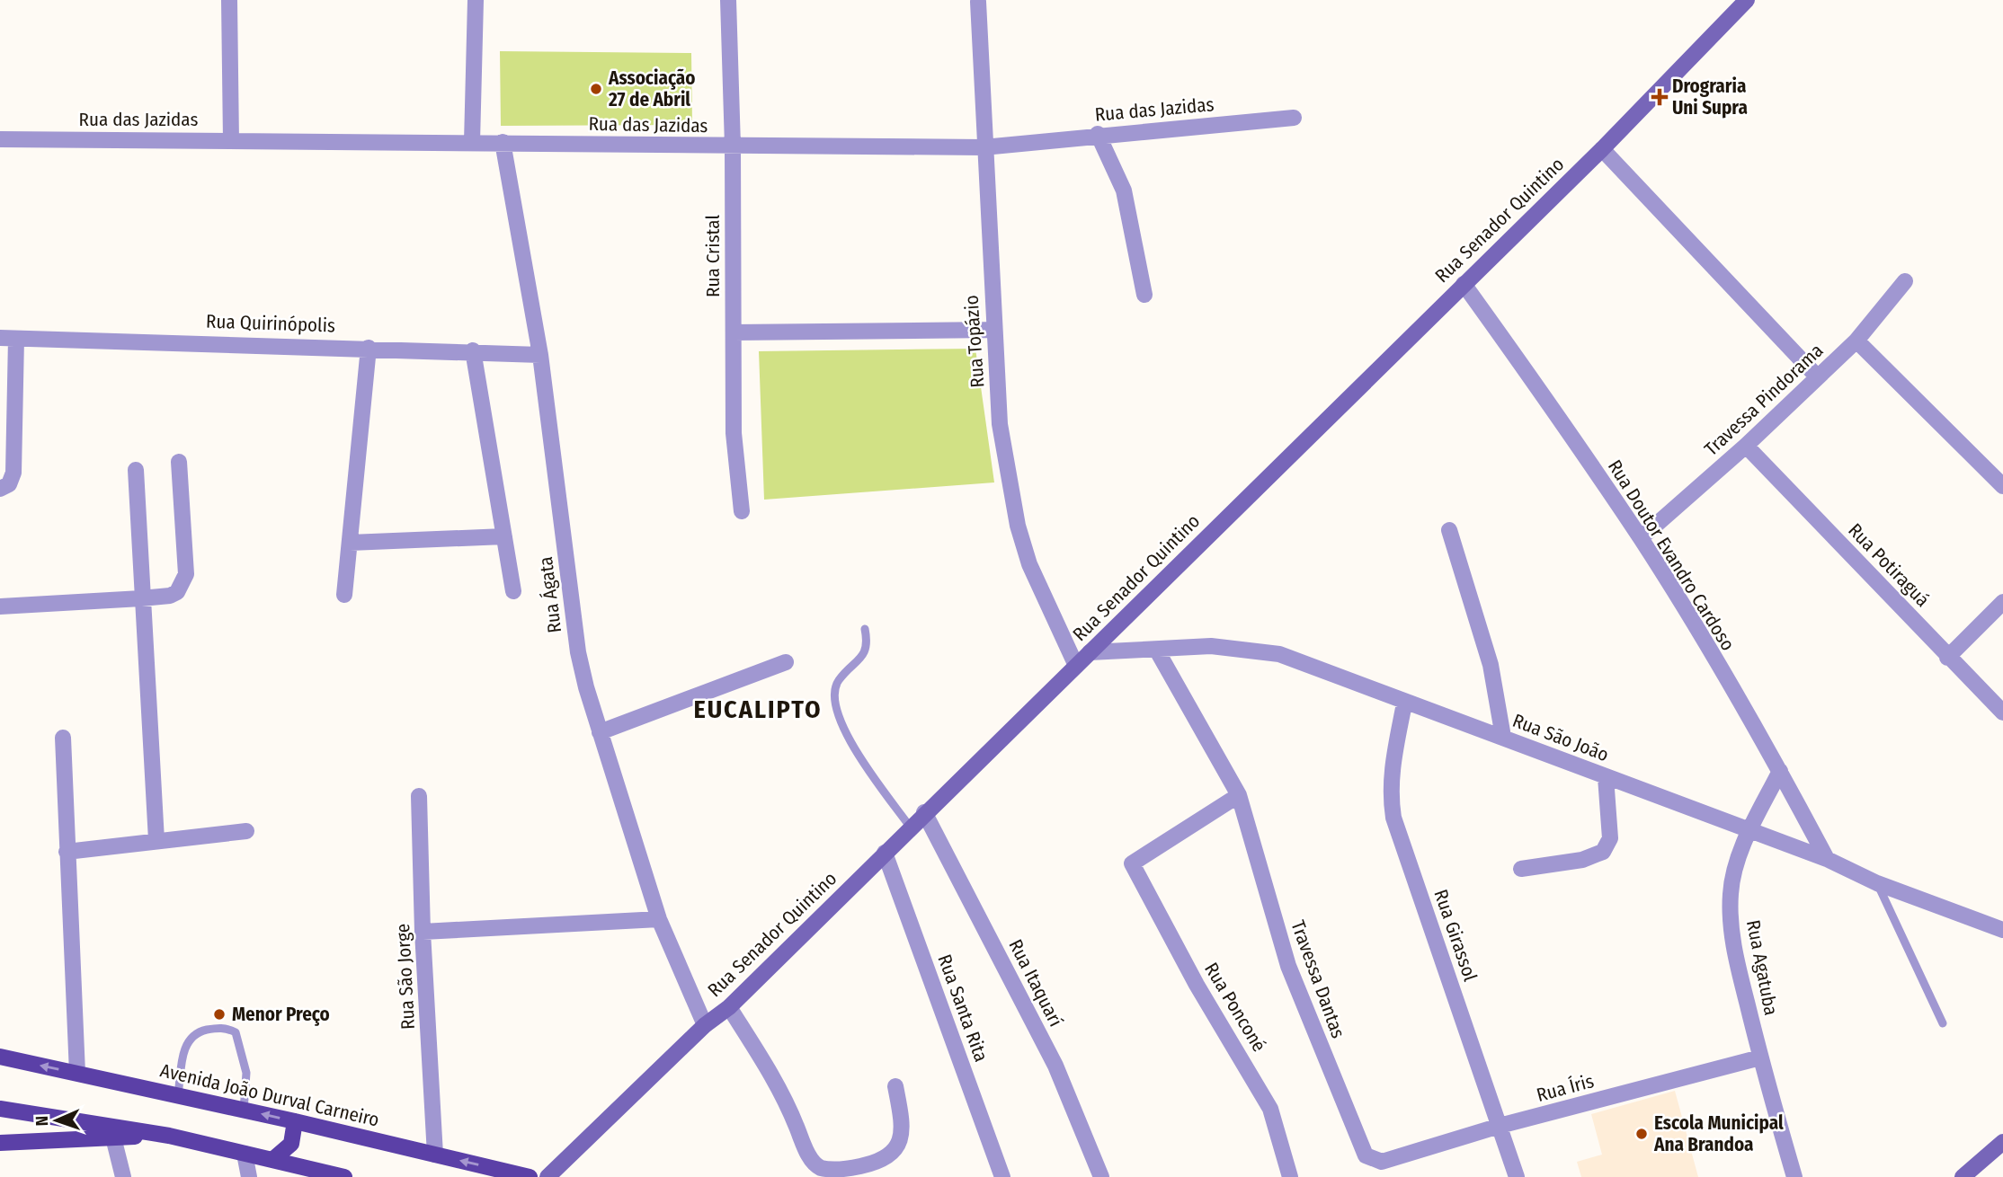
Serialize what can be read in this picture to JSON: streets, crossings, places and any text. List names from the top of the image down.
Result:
{
  "streets": {
    "main road": ["Avenida João Durval Carneiro"],
    "street": [
      "Rua das Jazidas",
      "Rua Senador Quintino",
      "Rua Cristal",
      "Rua Quirinópolis",
      "Rua Topázio",
      "Travessa Pindorama",
      "Rua Doutor Evandro Cardoso",
      "Rua Potiraguá",
      "Rua Ágata",
      "Rua São João",
      "Rua Girassol",
      "Rua Agatuba",
      "Rua São Jorge",
      "Travessa Dantas",
      "Rua Itaquarí",
      "Rua Ponconé",
      "Rua Santa Rita",
      "Rua Íris"
    ]
  },
  "crossings": [
    ["Rua das Jazidas", "Rua Cristal"],
    ["Rua das Jazidas", "Rua Topázio"],
    ["Rua das Jazidas", "Rua Ágata"],
    ["Rua Senador Quintino", "Rua Topázio"],
    ["Rua Senador Quintino", "Rua Doutor Evandro Cardoso"],
    ["Rua Senador Quintino", "Rua Ágata"],
    ["Rua Senador Quintino", "Rua São João"],
    ["Rua Senador Quintino", "Rua Itaquarí"],
    ["Rua Senador Quintino", "Rua Santa Rita"],
    ["Rua Quirinópolis", "Rua Ágata"],
    ["Travessa Pindorama", "Rua Doutor Evandro Cardoso"],
    ["Travessa Pindorama", "Rua Potiraguá"],
    ["Rua Doutor Evandro Cardoso", "Rua São João"],
    ["Rua Doutor Evandro Cardoso", "Rua Agatuba"],
    ["Rua São João", "Rua Girassol"],
    ["Rua São João", "Rua Agatuba"],
    ["Rua São João", "Travessa Dantas"],
    ["Rua Girassol", "Rua Íris"],
    ["Rua Agatuba", "Rua Íris"],
    ["Rua São Jorge", "Avenida João Durval Carneiro"],
    ["Travessa Dantas", "Rua Ponconé"],
    ["Travessa Dantas", "Rua Íris"]
  ],
  "districts": ["EUCALIPTO"],
  "places": {
    "other": ["Associação 27 de Abril", "Menor Preço", "Escola Municipal Ana Brandoa"],
    "health": ["Drograria Uni Supra"]
  },
  "north": "left"
}
